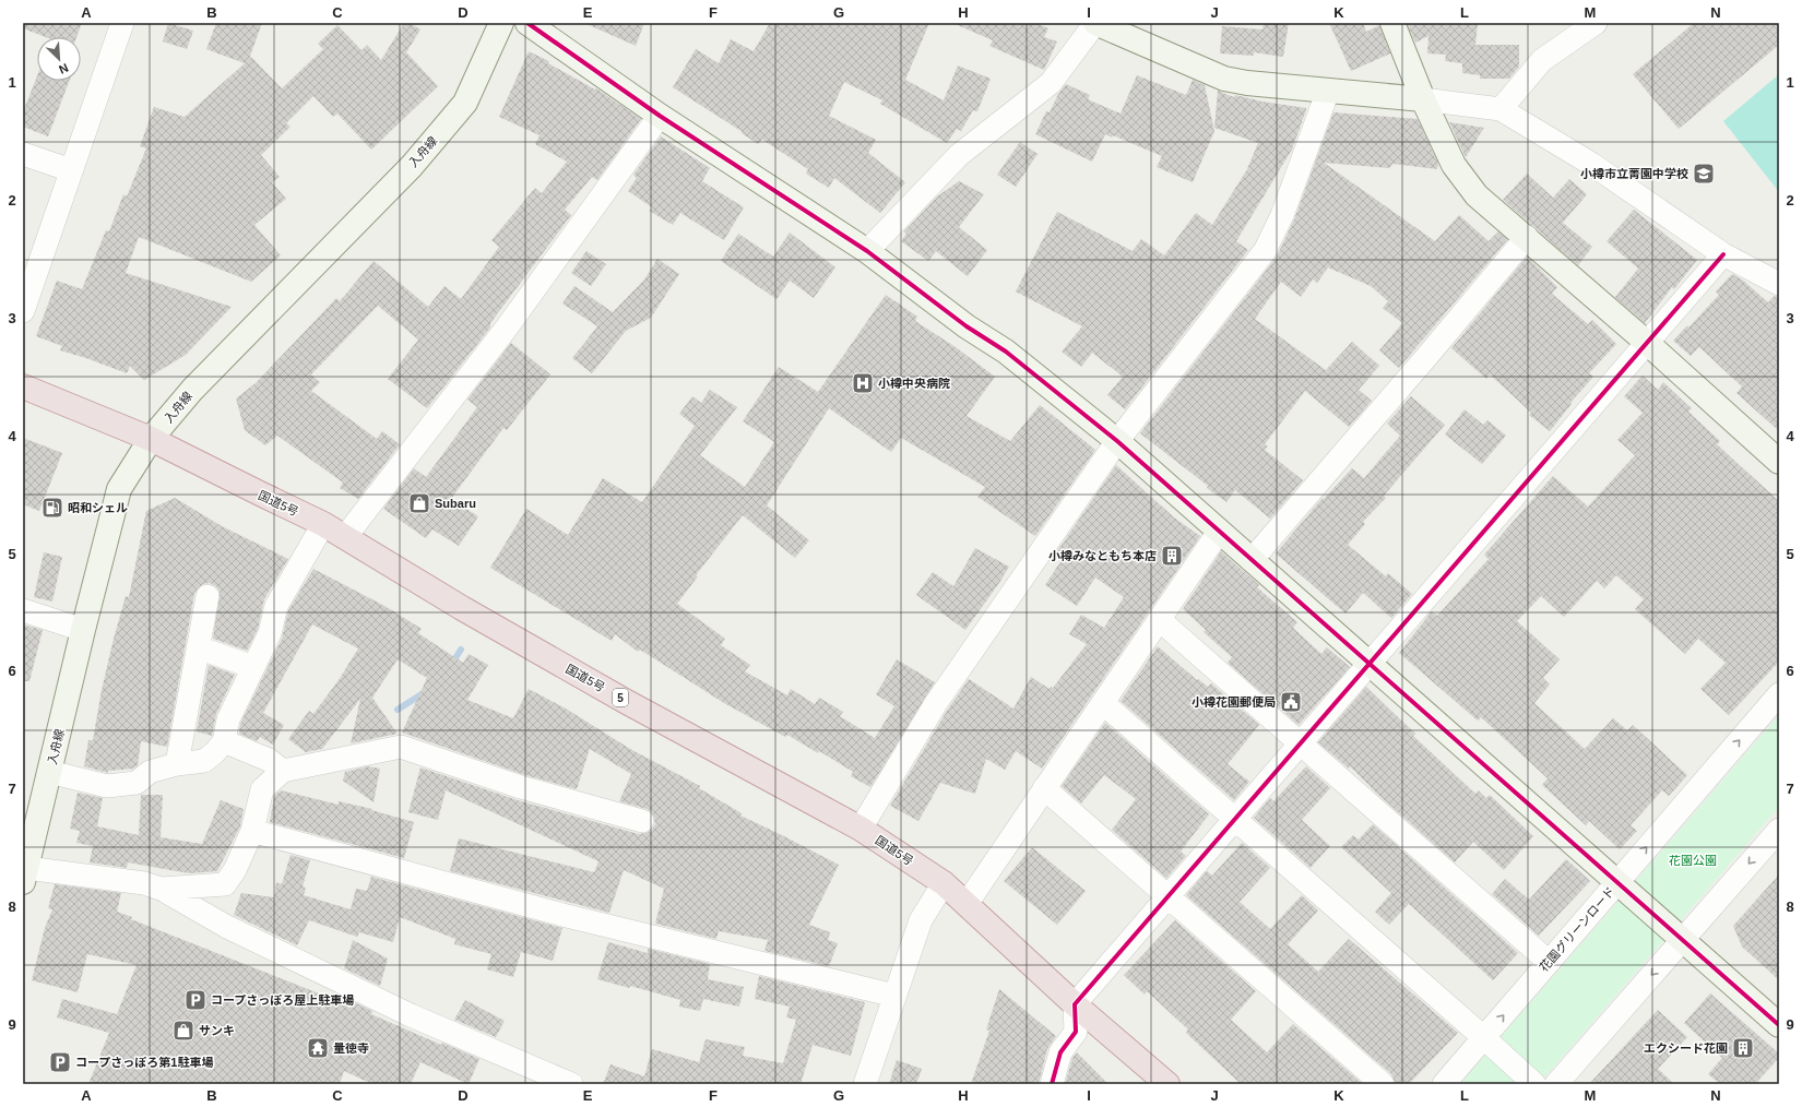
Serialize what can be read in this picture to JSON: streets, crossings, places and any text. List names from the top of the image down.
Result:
{
  "streets": {
    "highway": ["国道5号", "5"],
    "street": ["入舟線", "花園グリーンロード"]
  },
  "crossings": [
    ["入舟線", "国道5号"]
  ],
  "parks": ["花園公園"],
  "places": {
    "school or university": ["小樽市立菁園中学校"],
    "hospital": ["小樽中央病院"],
    "shop": ["Subaru", "サンキ"],
    "fuel station": ["昭和シェル"],
    "building": ["小樽みなともち本店", "エクシード花園"],
    "public building": ["小樽花園郵便局"],
    "parking": ["コープさっぽろ屋上駐車場", "コープさっぽろ第1駐車場"],
    "temple": ["量徳寺"]
  },
  "north": "bottom right",
  "grid": {
    "columns": [
      "A",
      "B",
      "C",
      "D",
      "E",
      "F",
      "G",
      "H",
      "I",
      "J",
      "K",
      "L",
      "M",
      "N"
    ],
    "rows": [
      "1",
      "2",
      "3",
      "4",
      "5",
      "6",
      "7",
      "8",
      "9"
    ]
  }
}
